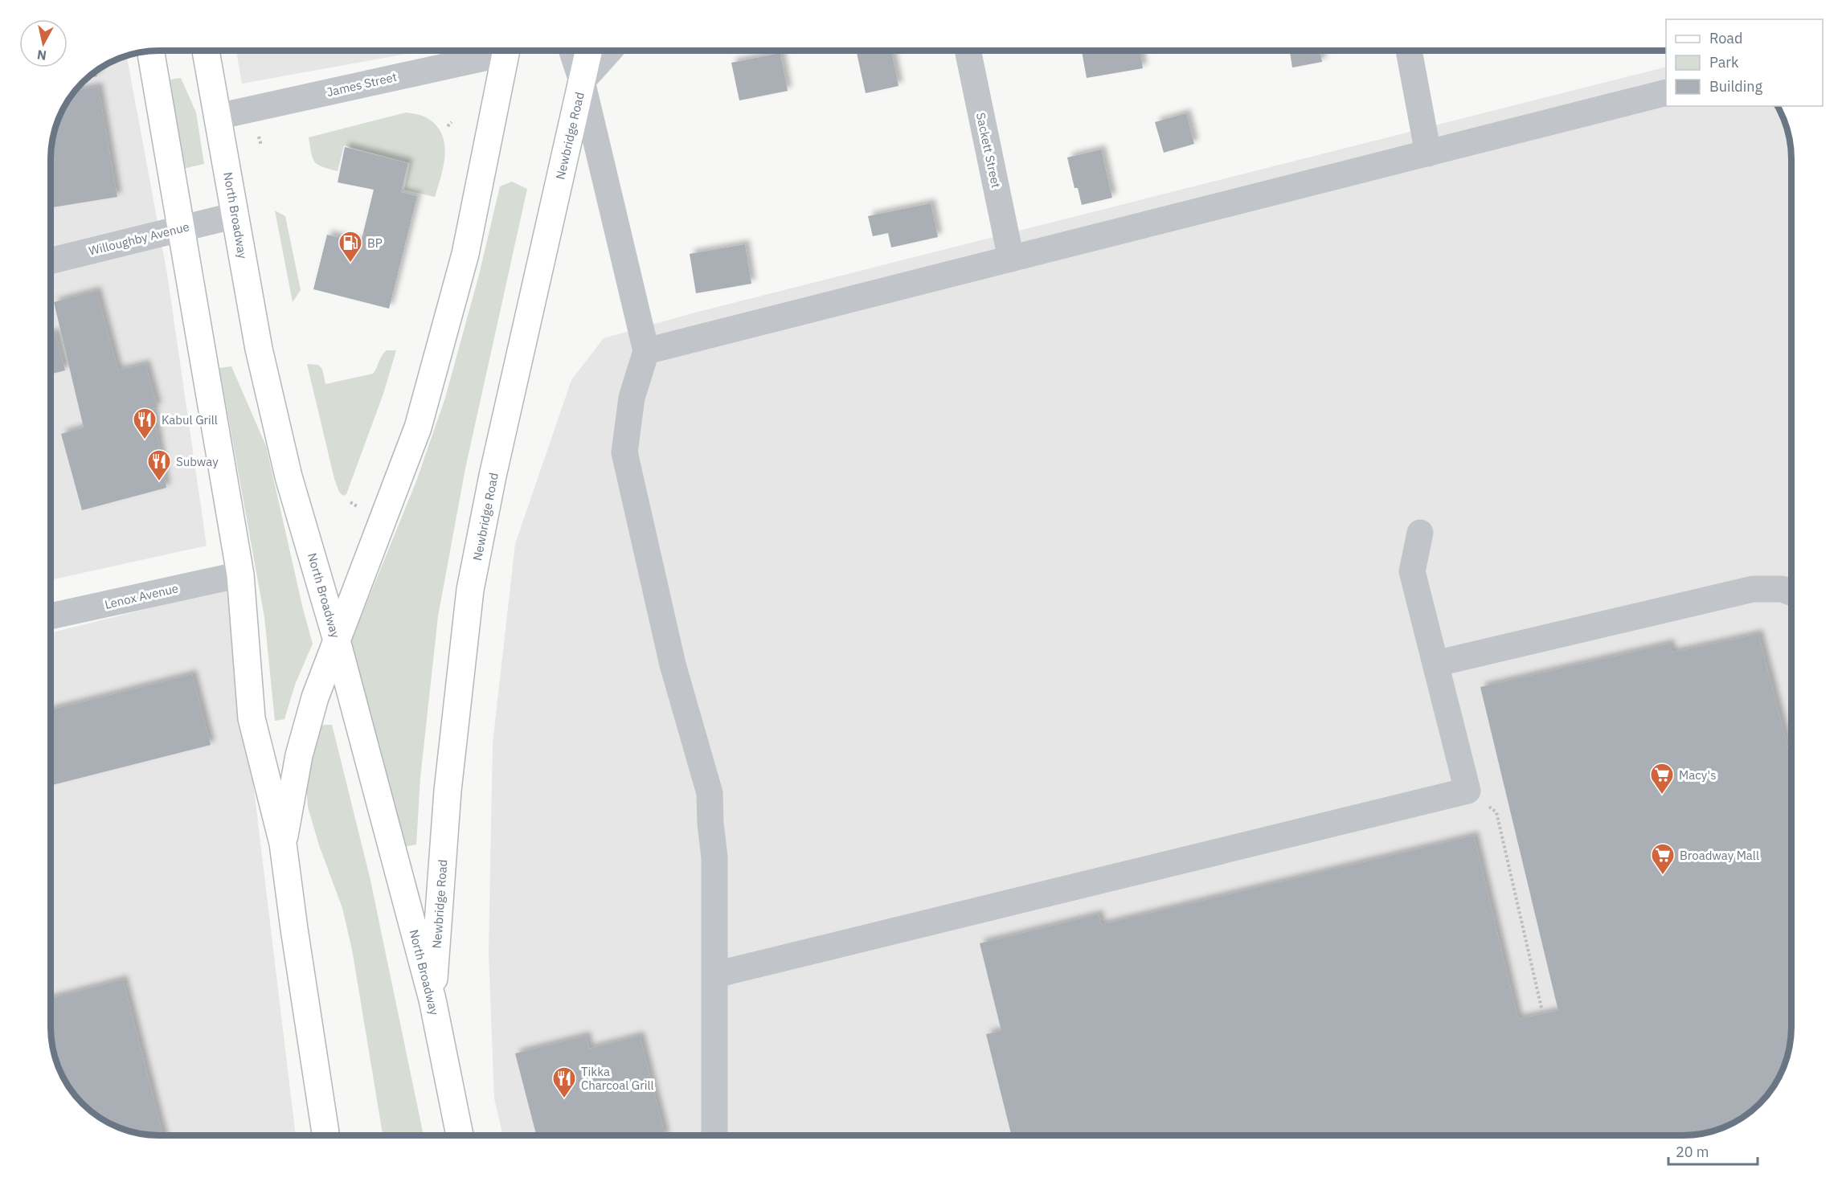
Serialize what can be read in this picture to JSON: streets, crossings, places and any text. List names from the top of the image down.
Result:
{
  "streets": {
    "main road": ["Newbridge Road", "North Broadway"],
    "street": [
      "James Street",
      "Sackett Street",
      "Willoughby Avenue",
      "Lenox Avenue"
    ]
  },
  "crossings": [
    ["James Street", "North Broadway"],
    ["Newbridge Road", "North Broadway"],
    ["North Broadway", "Willoughby Avenue"]
  ],
  "places": {
    "fuel station": ["BP"],
    "restaurant": ["Kabul Grill", "Subway", "Tikka Charcoal Grill"],
    "supermarket": ["Macy's", "Broadway Mall"]
  },
  "legend": ["Road", "Park", "Building"],
  "scale_bar": "20 m",
  "north": "bottom"
}
